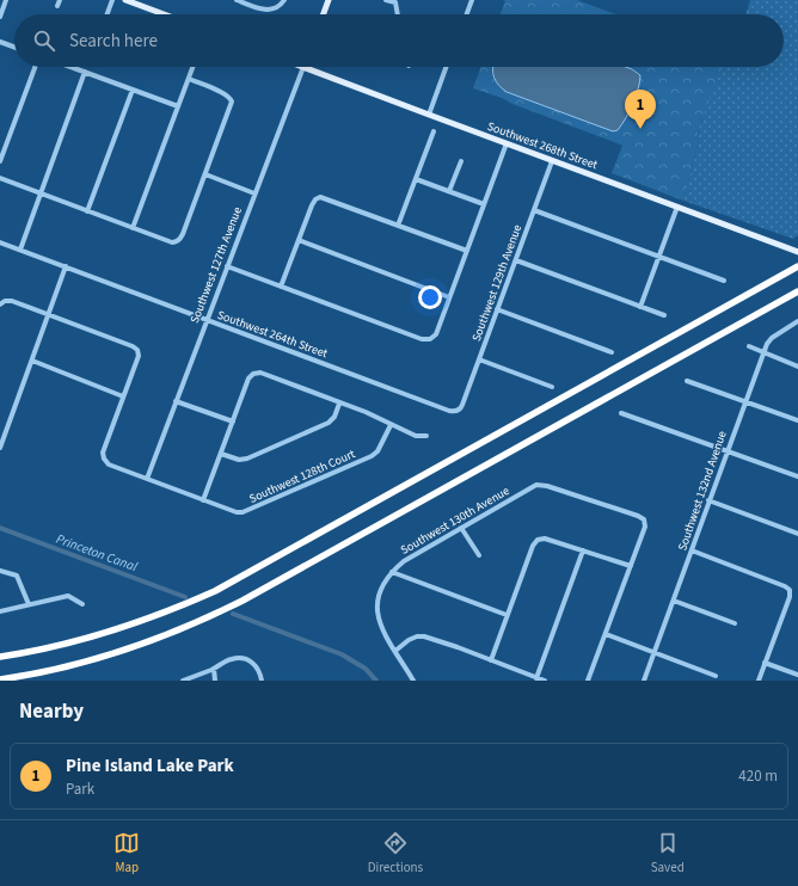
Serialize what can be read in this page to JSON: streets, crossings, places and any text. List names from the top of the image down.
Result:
{
  "streets": {
    "main road": ["Southwest 268th Street"],
    "street": [
      "Southwest 127th Avenue",
      "Southwest 129th Avenue",
      "Southwest 264th Street",
      "Southwest 128th Court",
      "Southwest 132nd Avenue",
      "Southwest 130th Avenue"
    ]
  },
  "crossings": [
    ["Southwest 268th Street", "Southwest 127th Avenue"],
    ["Southwest 268th Street", "Southwest 129th Avenue"],
    ["Southwest 127th Avenue", "Southwest 264th Street"],
    ["Southwest 127th Avenue", "Southwest 128th Court"],
    ["Southwest 129th Avenue", "Southwest 264th Street"]
  ],
  "water": ["Princeton Canal"],
  "page": {
    "search": "Search here",
    "pins": "1",
    "heading": "Nearby",
    "list": [
      {
        "mark": "1",
        "name": "Pine Island Lake Park",
        "note": "Park",
        "value": "420 m"
      }
    ],
    "nav": ["Map", "Directions", "Saved"]
  }
}
